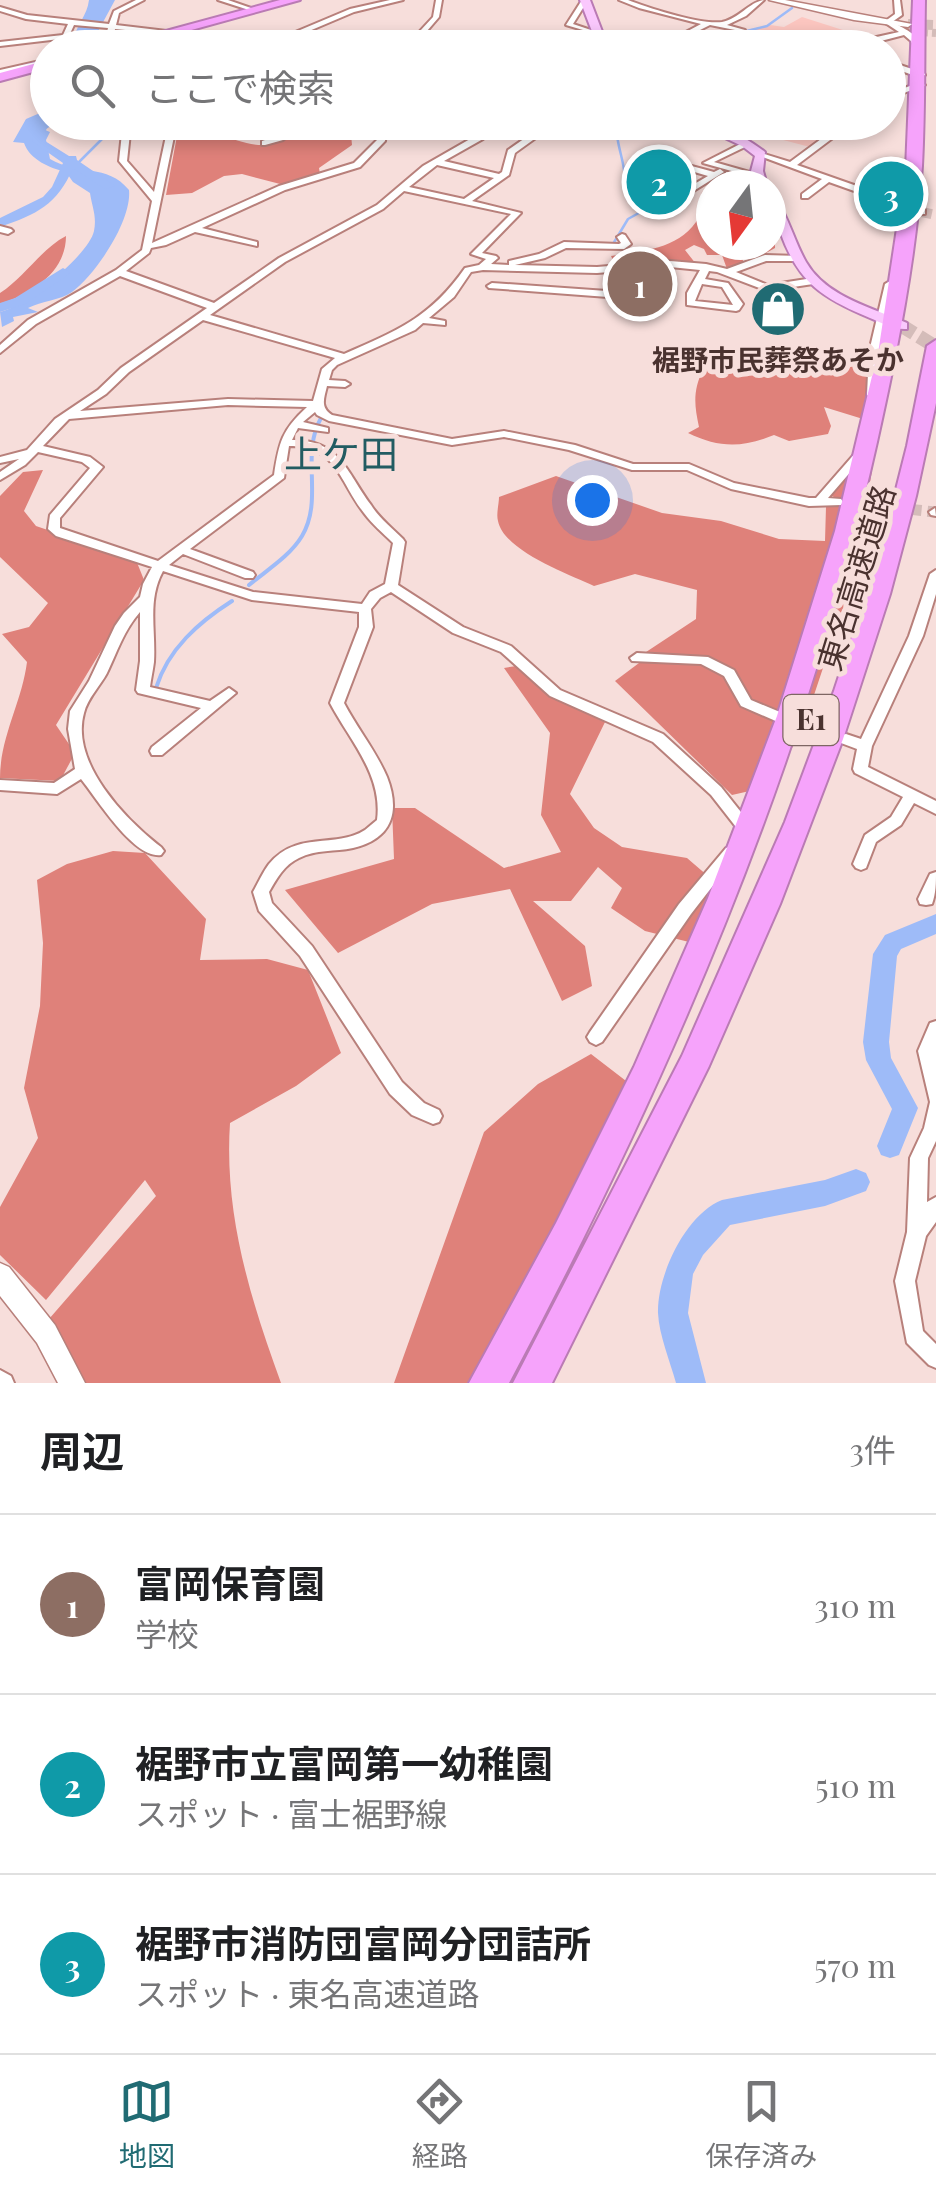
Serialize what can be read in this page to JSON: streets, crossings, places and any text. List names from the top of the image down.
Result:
{
  "streets": {
    "highway": ["東名高速道路", "E1"]
  },
  "districts": ["上ケ田"],
  "places": {
    "shop": ["裾野市民葬祭あそか"]
  },
  "north": "bottom",
  "page": {
    "search": "ここで検索",
    "pins": ["2", "3", "1"],
    "heading": ["周辺", "3件"],
    "list": [
      {
        "mark": "1",
        "name": "富岡保育園",
        "note": "学校",
        "value": "310 m"
      },
      {
        "mark": "2",
        "name": "裾野市立富岡第一幼稚園",
        "note": "スポット · 富士裾野線",
        "value": "510 m"
      },
      {
        "mark": "3",
        "name": "裾野市消防団富岡分団詰所",
        "note": "スポット · 東名高速道路",
        "value": "570 m"
      }
    ],
    "nav": ["地図", "経路", "保存済み"]
  }
}
